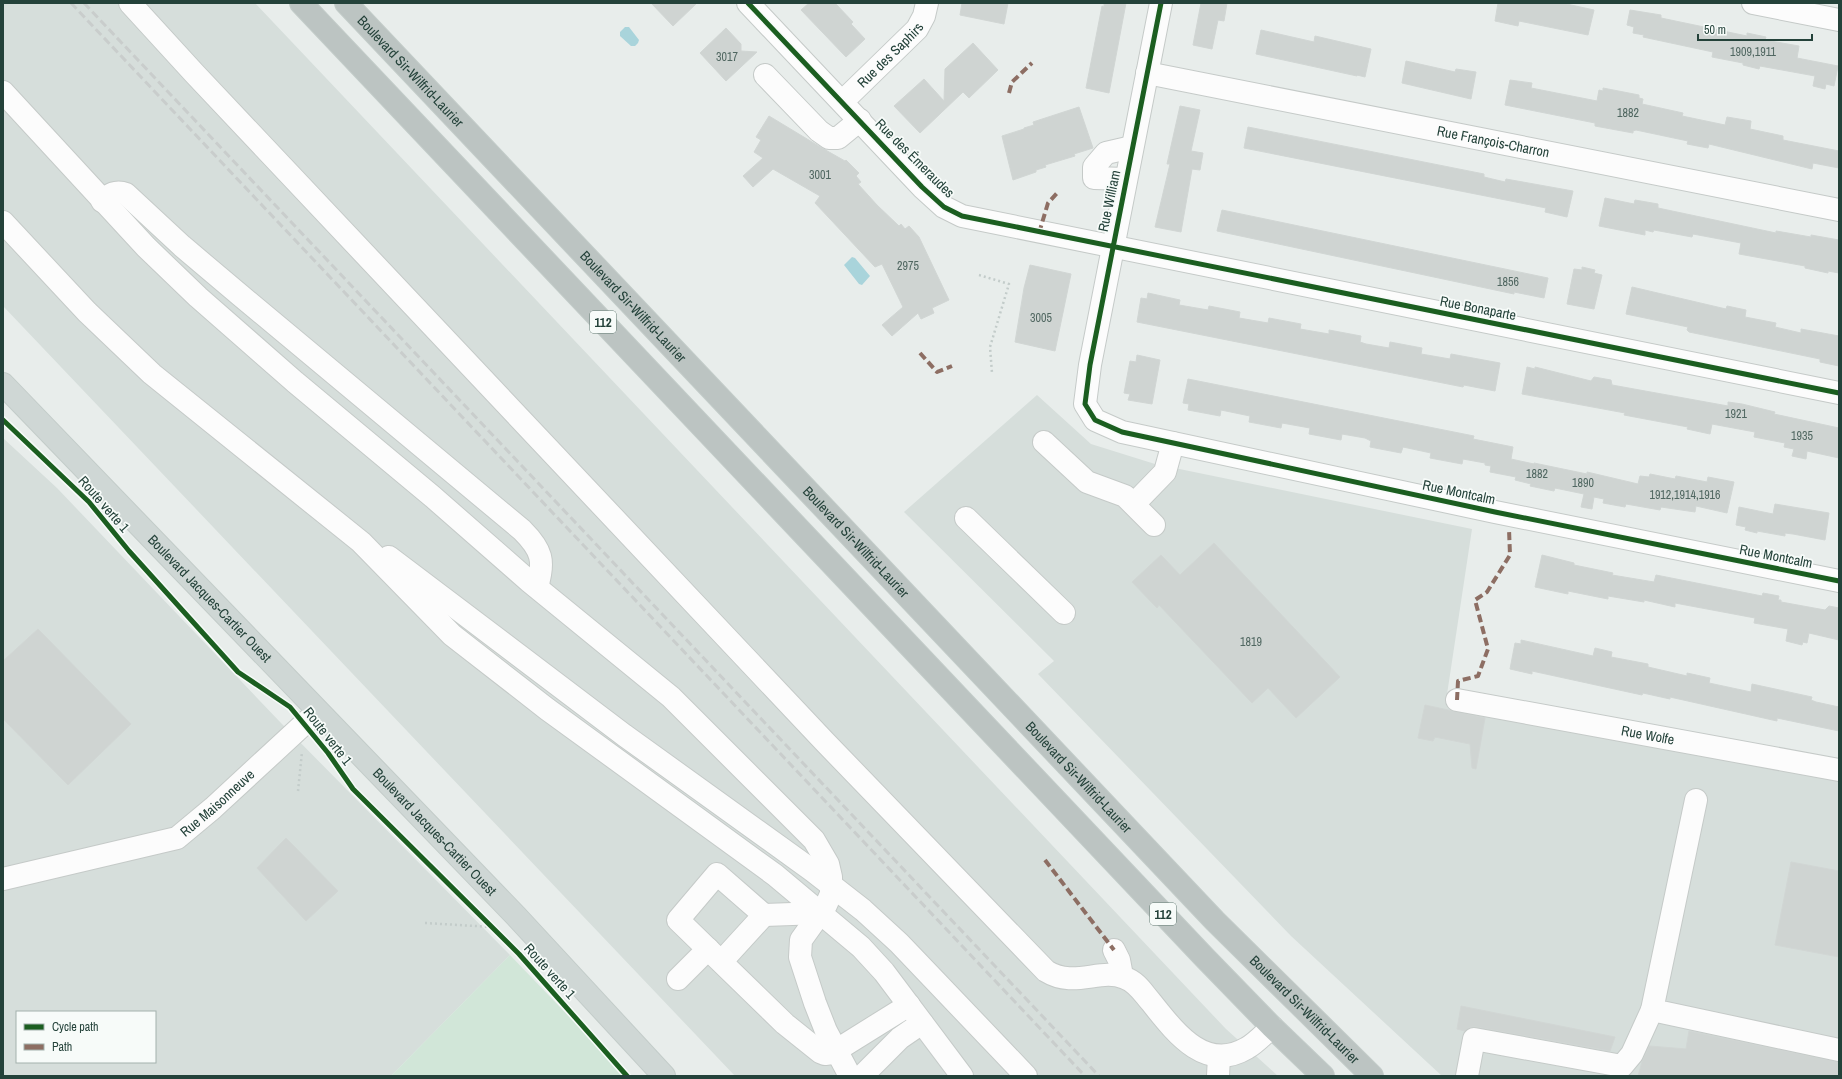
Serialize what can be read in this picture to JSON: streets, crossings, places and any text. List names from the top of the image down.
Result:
{
  "streets": {
    "highway": ["Boulevard Sir-Wilfrid-Laurier", "112"],
    "main road": ["Boulevard Jacques-Cartier Ouest"],
    "street": [
      "Rue des Saphirs",
      "Rue François-Charron",
      "Rue des Émeraudes",
      "Rue William",
      "Rue Bonaparte",
      "Rue Montcalm",
      "Rue Wolfe",
      "Rue Maisonneuve"
    ],
    "cycle path": ["Route verte 1"]
  },
  "crossings": [
    ["Rue des Saphirs", "Rue des Émeraudes"],
    ["Rue François-Charron", "Rue William"],
    ["Rue des Émeraudes", "Rue William"],
    ["Rue des Émeraudes", "Rue Bonaparte"],
    ["Rue William", "Rue Bonaparte"],
    ["Rue William", "Rue Montcalm"],
    ["Boulevard Jacques-Cartier Ouest", "Rue Maisonneuve"]
  ],
  "house_numbers": [
    "1909,1911",
    "3017",
    "1882",
    "3001",
    "2975",
    "1856",
    "3005",
    "1921",
    "1935",
    "1882",
    "1890",
    "1912,1914,1916",
    "1819"
  ],
  "legend": ["Cycle path", "Path"],
  "scale_bar": "50 m"
}
